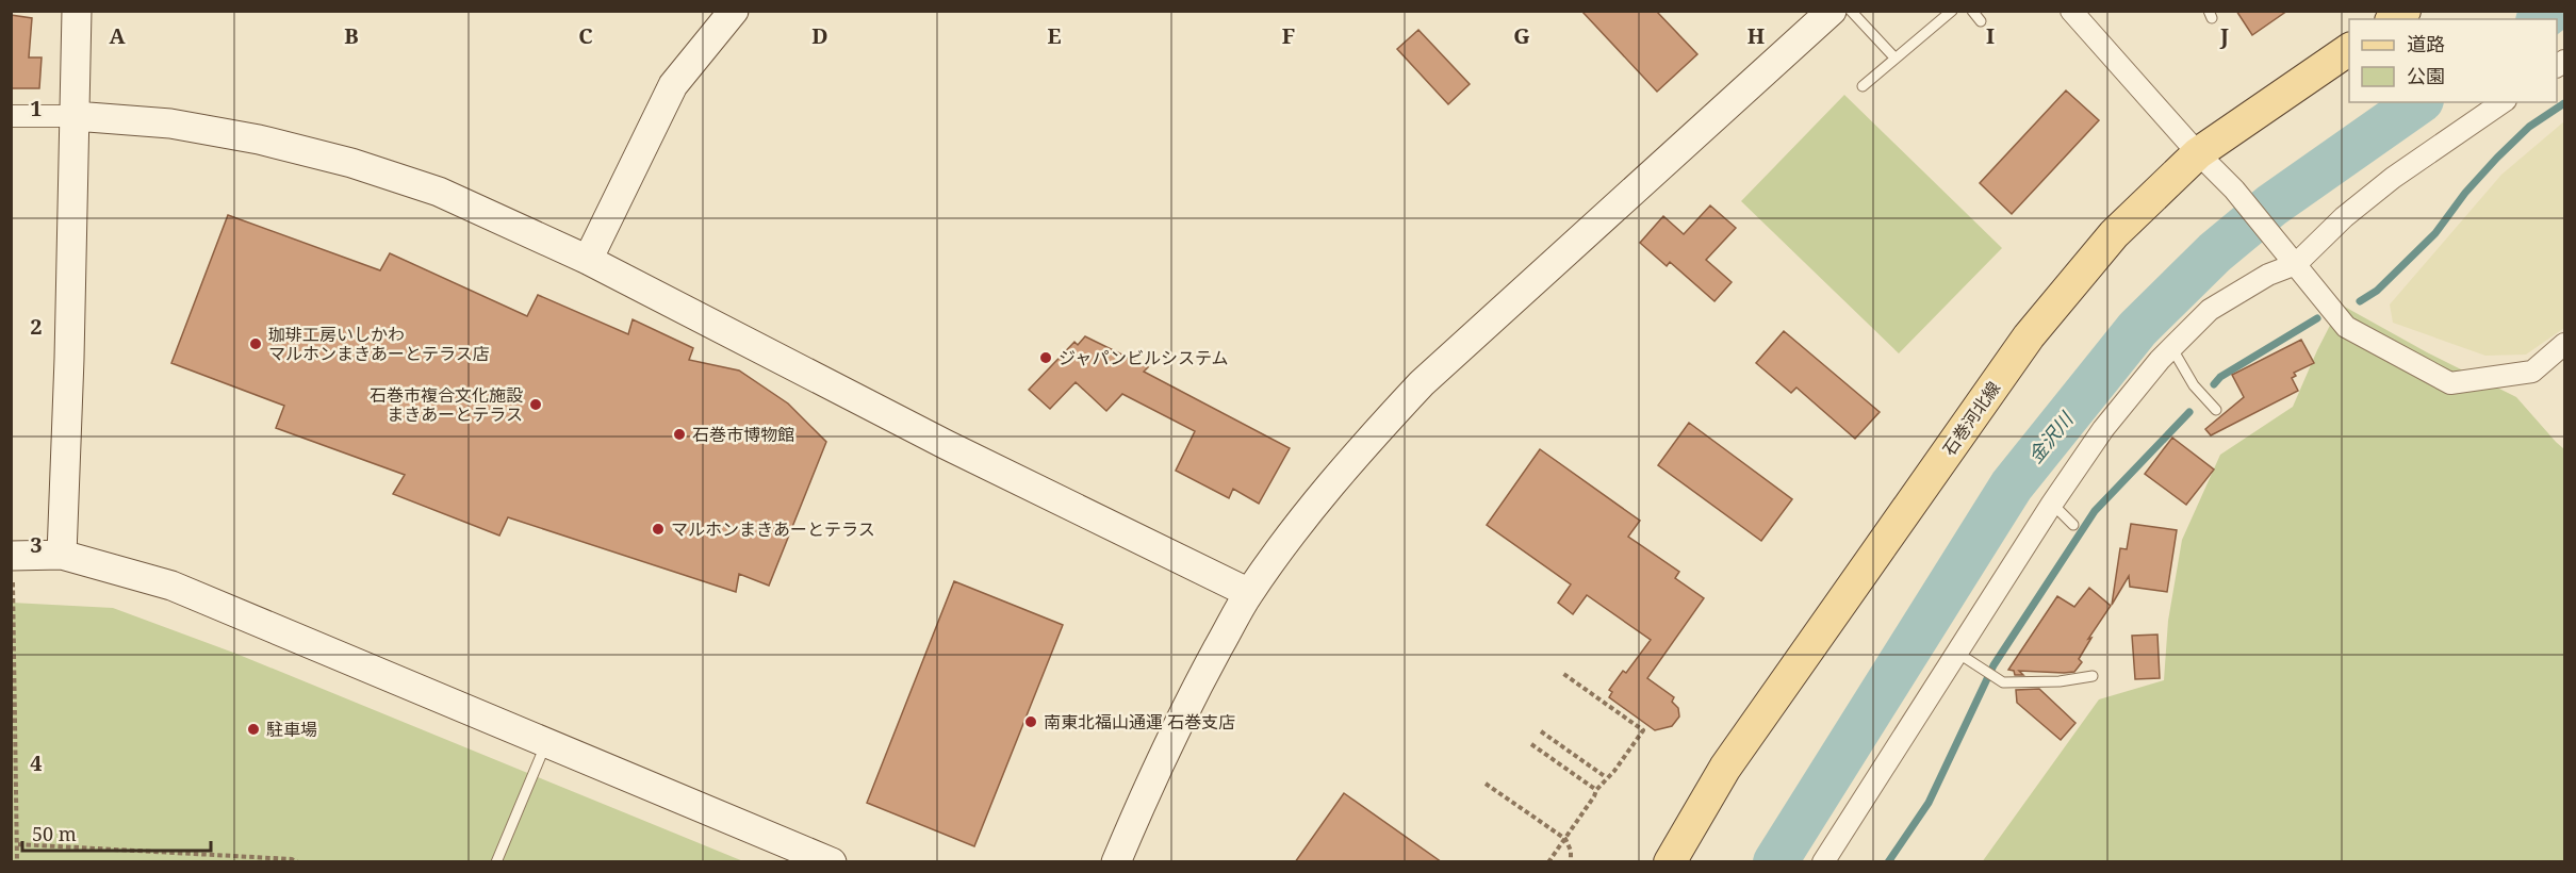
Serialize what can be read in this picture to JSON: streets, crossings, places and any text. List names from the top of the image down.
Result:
{
  "streets": {
    "main road": ["石巻河北線"]
  },
  "water": ["金沢川"],
  "places": [
    "珈琲工房いしかわ マルホンまきあーとテラス店",
    "ジャパンビルシステム",
    "石巻市複合文化施設 まきあーとテラス",
    "石巻市博物館",
    "マルホンまきあーとテラス",
    "南東北福山通運 石巻支店",
    "駐車場"
  ],
  "legend": ["道路", "公園"],
  "scale_bar": "50 m",
  "grid": {
    "columns": [
      "A",
      "B",
      "C",
      "D",
      "E",
      "F",
      "G",
      "H",
      "I",
      "J"
    ],
    "rows": [
      "1",
      "2",
      "3",
      "4"
    ]
  }
}
